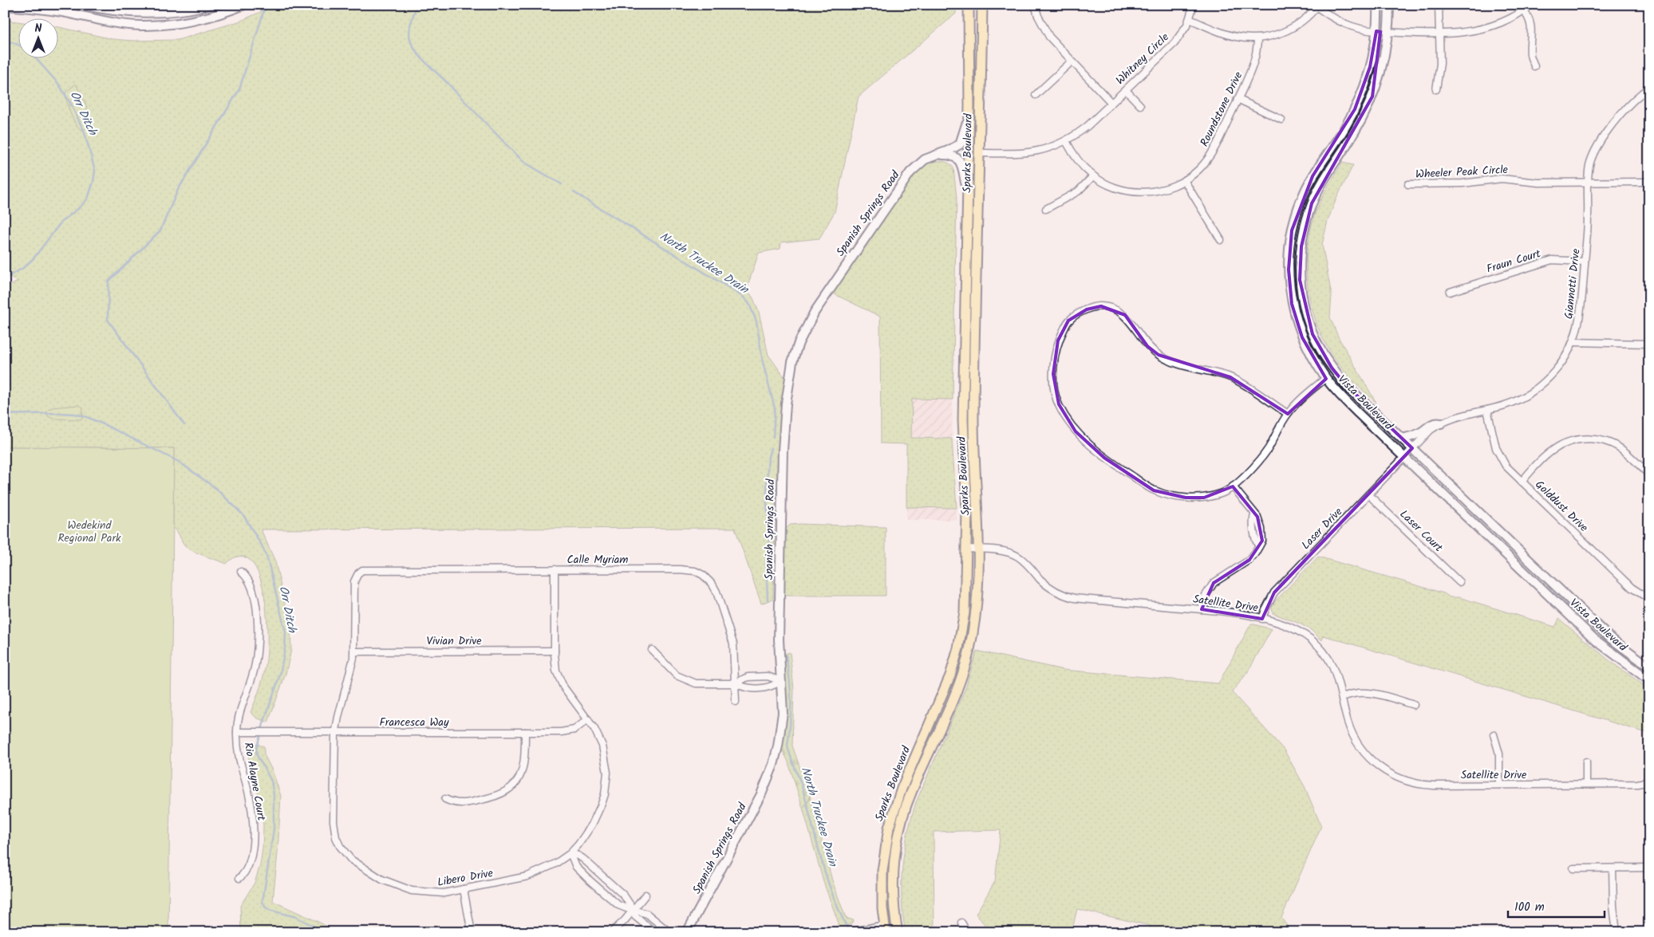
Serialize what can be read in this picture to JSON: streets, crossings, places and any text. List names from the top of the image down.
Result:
{
  "streets": {
    "main road": ["Sparks Boulevard", "Spanish Springs Road", "Vista Boulevard"],
    "street": [
      "Whitney Circle",
      "Roundstone Drive",
      "Wheeler Peak Circle",
      "Fraun Court",
      "Giannotti Drive",
      "Golddust Drive",
      "Laser Drive",
      "Laser Court",
      "Calle Myriam",
      "Satellite Drive",
      "Vivian Drive",
      "Francesca Way",
      "Rio Alayne Court",
      "Libero Drive"
    ]
  },
  "crossings": [
    ["Whitney Circle", "Roundstone Drive"],
    ["Whitney Circle", "Sparks Boulevard"],
    ["Sparks Boulevard", "Spanish Springs Road"],
    ["Sparks Boulevard", "Satellite Drive"],
    ["Wheeler Peak Circle", "Giannotti Drive"],
    ["Fraun Court", "Giannotti Drive"],
    ["Giannotti Drive", "Vista Boulevard"],
    ["Giannotti Drive", "Golddust Drive"],
    ["Giannotti Drive", "Laser Drive"],
    ["Vista Boulevard", "Laser Drive"],
    ["Laser Drive", "Laser Court"],
    ["Laser Drive", "Satellite Drive"],
    ["Calle Myriam", "Libero Drive"],
    ["Vivian Drive", "Libero Drive"],
    ["Francesca Way", "Rio Alayne Court"],
    ["Francesca Way", "Libero Drive"]
  ],
  "water": ["Orr Ditch", "North Truckee Drain"],
  "parks": ["Wedekind Regional Park"],
  "scale_bar": "100 m",
  "north": "top"
}
